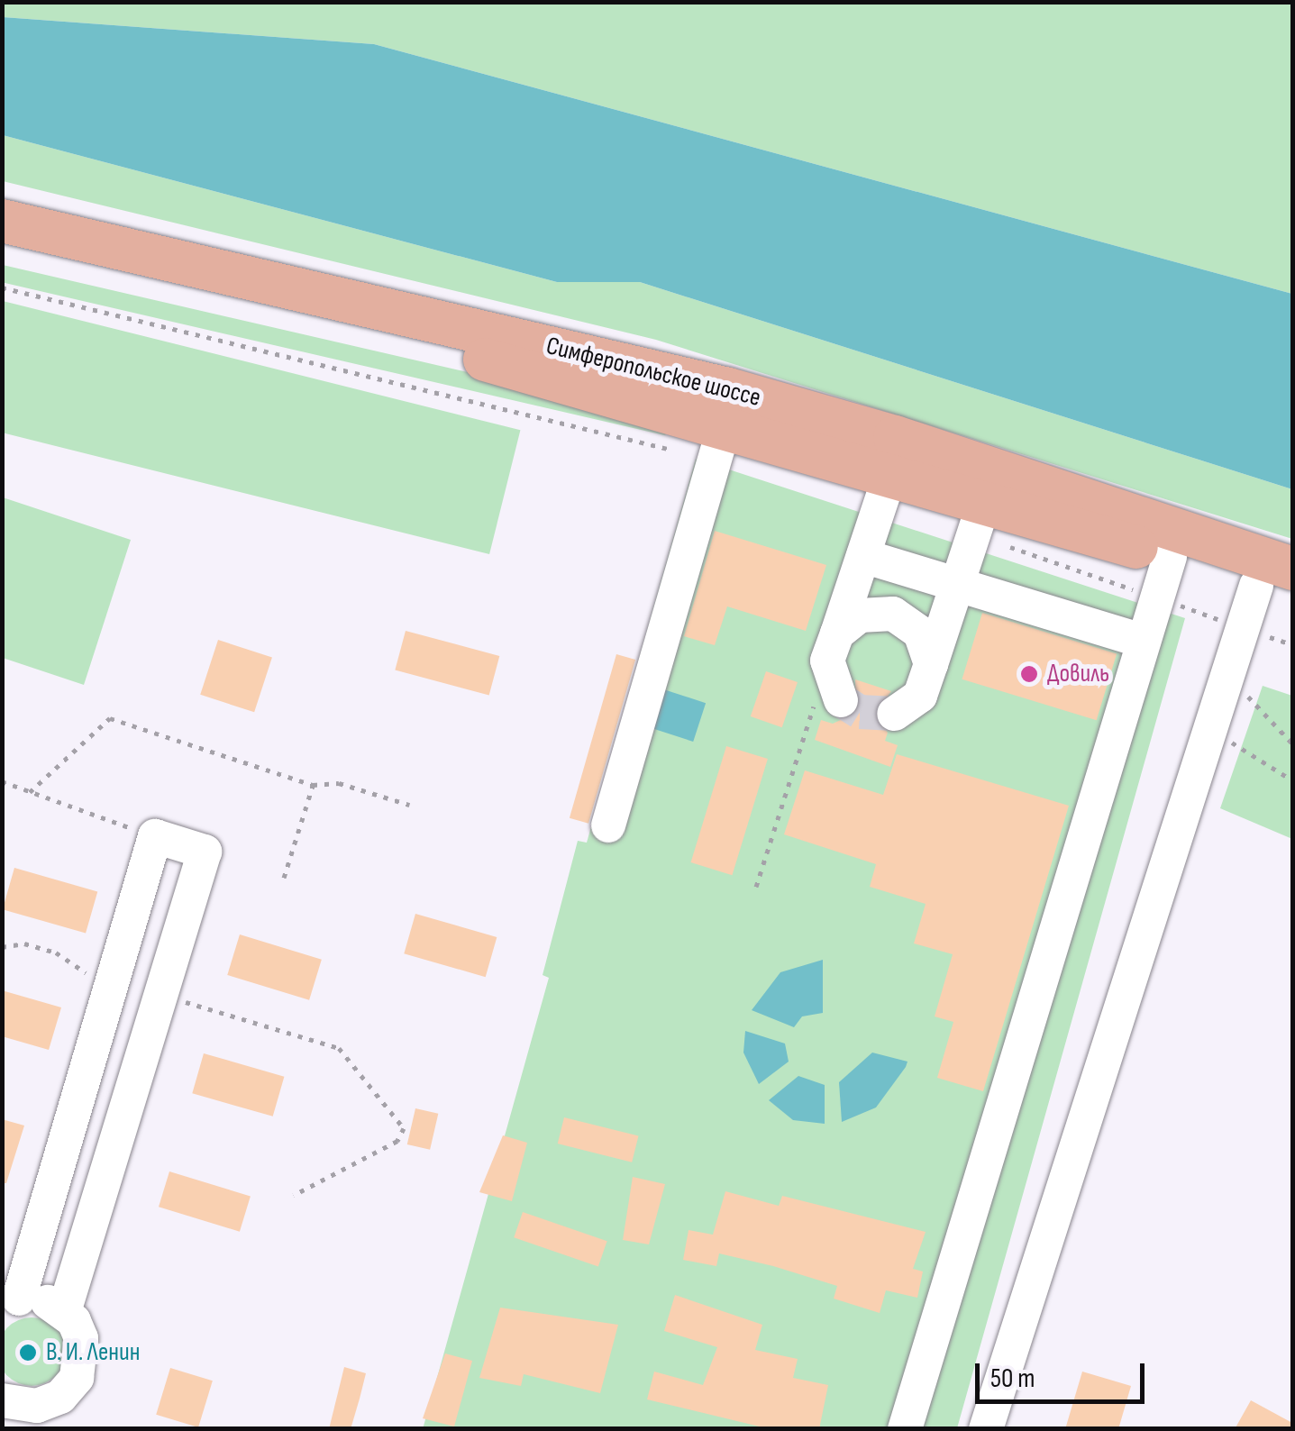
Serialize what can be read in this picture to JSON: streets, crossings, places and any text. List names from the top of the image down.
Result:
{
  "streets": {
    "main road": ["Симферопольское шоссе"]
  },
  "places": ["Довиль", "В. И. Ленин"],
  "scale_bar": "50 m"
}
